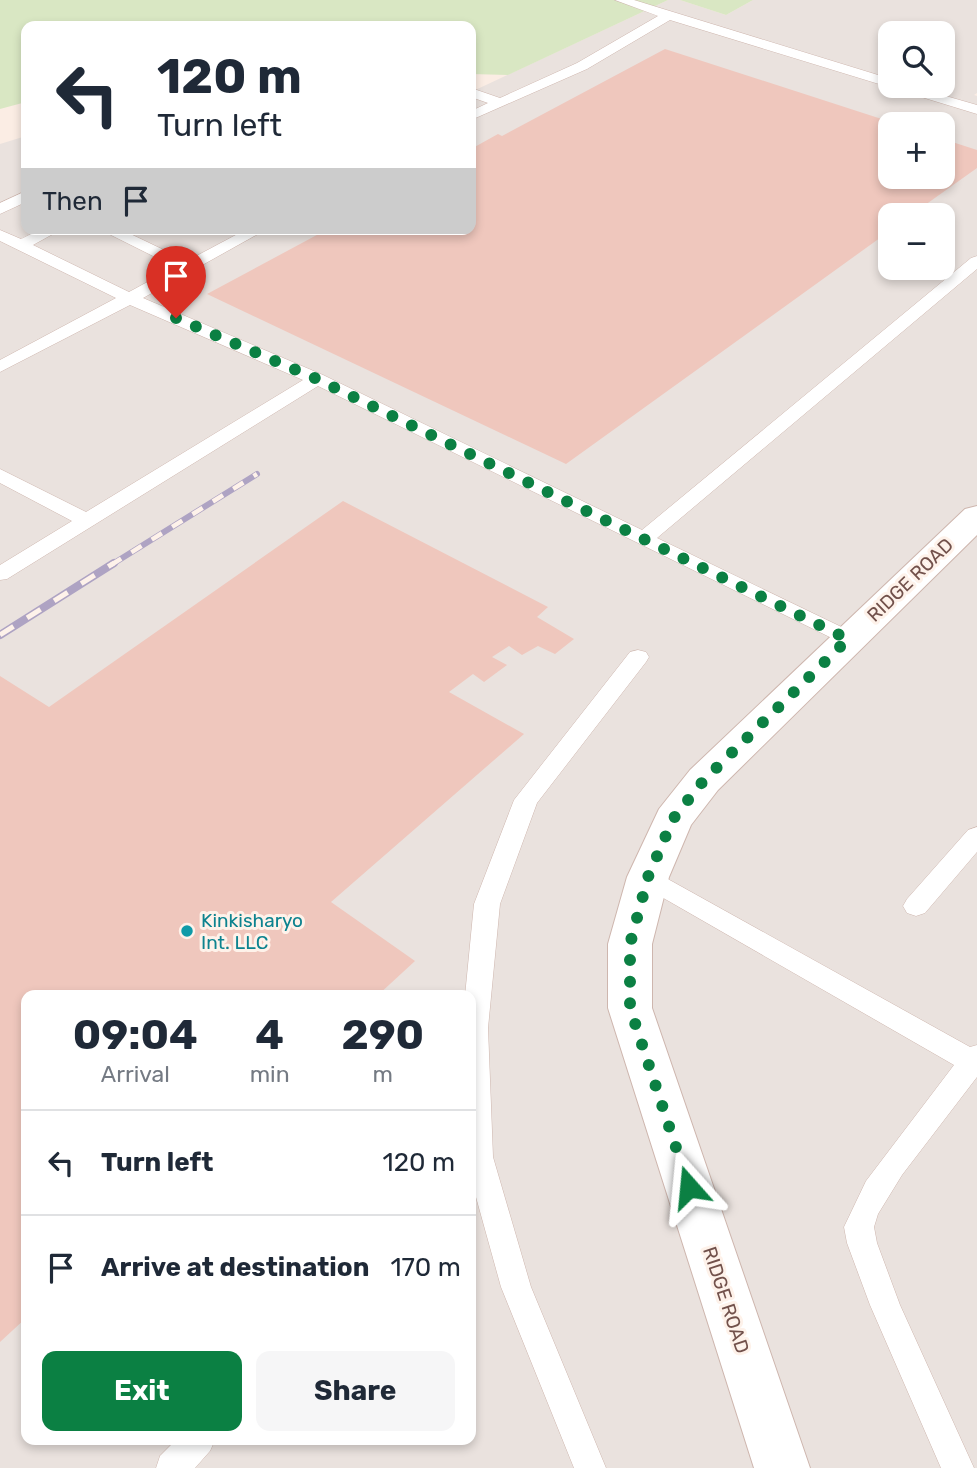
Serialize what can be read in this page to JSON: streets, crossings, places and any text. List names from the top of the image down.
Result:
{
  "streets": {
    "street": ["RIDGE ROAD"]
  },
  "places": ["Kinkisharyo Int. LLC"],
  "page": {
    "map_buttons": ["+", "−"],
    "turn": ["120 m", "Turn left"],
    "then": "Then",
    "eta": [
      "09:04",
      "Arrival",
      "4",
      "min",
      "290",
      "m"
    ],
    "list": [
      {
        "name": "Turn left",
        "value": "120 m"
      },
      {
        "name": "Arrive at destination",
        "value": "170 m"
      }
    ],
    "buttons": ["Exit", "Share"]
  }
}
